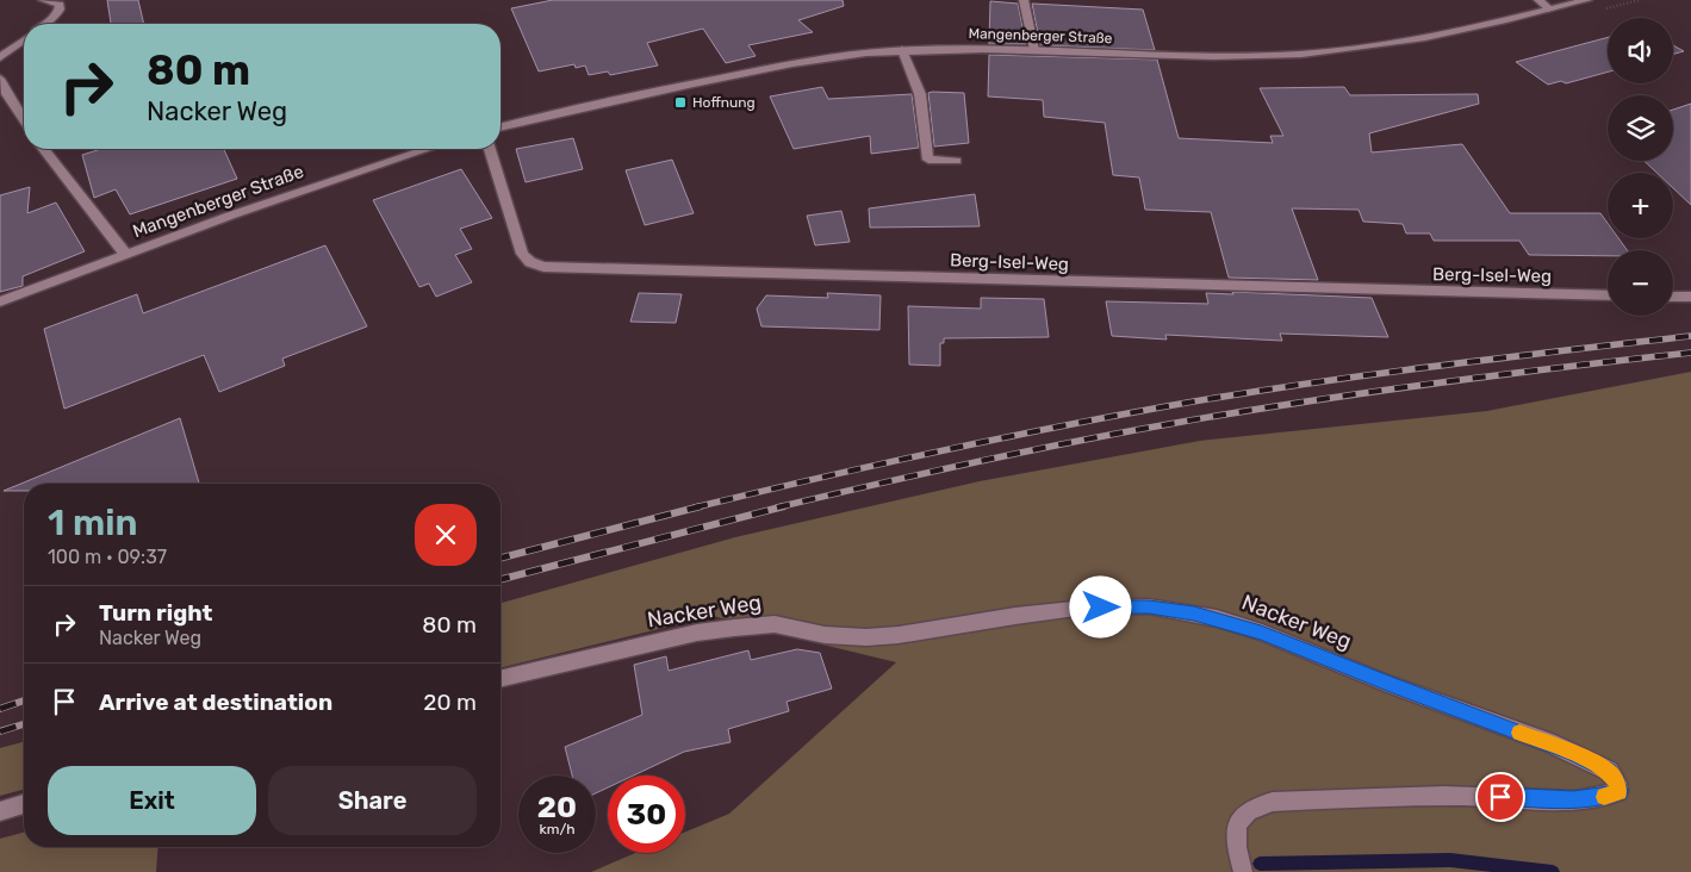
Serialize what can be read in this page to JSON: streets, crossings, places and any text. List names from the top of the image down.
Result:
{
  "streets": {
    "main road": ["Mangenberger Straße", "Berg-Isel-Weg", "Nacker Weg"]
  },
  "places": {
    "transit": ["Hoffnung"]
  },
  "page": {
    "map_buttons": ["+", "−"],
    "turn": ["80 m", "Nacker Weg"],
    "heading": ["1 min", "100 m · 09:37"],
    "list": [
      {
        "name": "Turn right",
        "note": "Nacker Weg",
        "value": "80 m"
      },
      {
        "name": "Arrive at destination",
        "value": "20 m"
      }
    ],
    "buttons": ["Exit", "Share"],
    "speed": "20 km/h",
    "limit": "30"
  }
}
